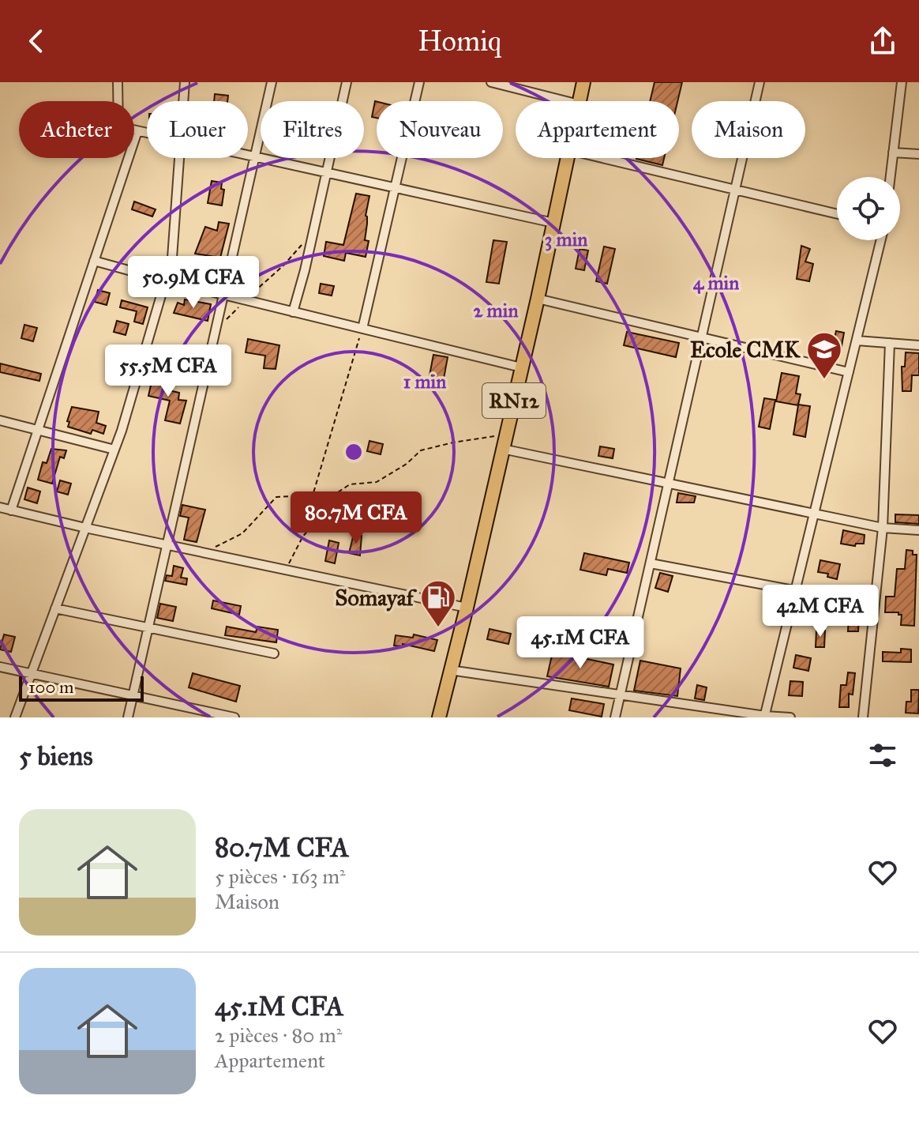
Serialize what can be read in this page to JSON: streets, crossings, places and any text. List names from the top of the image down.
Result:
{
  "streets": {
    "main road": ["RN12"]
  },
  "places": {
    "school or university": ["Ecole CMK"],
    "fuel station": ["Somayaf"]
  },
  "scale_bar": "100 m",
  "page": {
    "header": "Homiq",
    "chip": [
      "Acheter",
      "Louer",
      "Filtres",
      "Nouveau",
      "Appartement",
      "Maison"
    ],
    "price": [
      "50.9M CFA",
      "55.5M CFA",
      "80.7M CFA",
      "42M CFA",
      "45.1M CFA"
    ],
    "scale": "100 m",
    "heading": "5 biens",
    "list": [
      {
        "name": "80.7M CFA",
        "note": "5 pièces · 163 m² · Maison"
      },
      {
        "name": "45.1M CFA",
        "note": "2 pièces · 80 m² · Appartement"
      }
    ]
  },
  "rings": [
    "3 min",
    "4 min",
    "2 min",
    "1 min"
  ]
}
